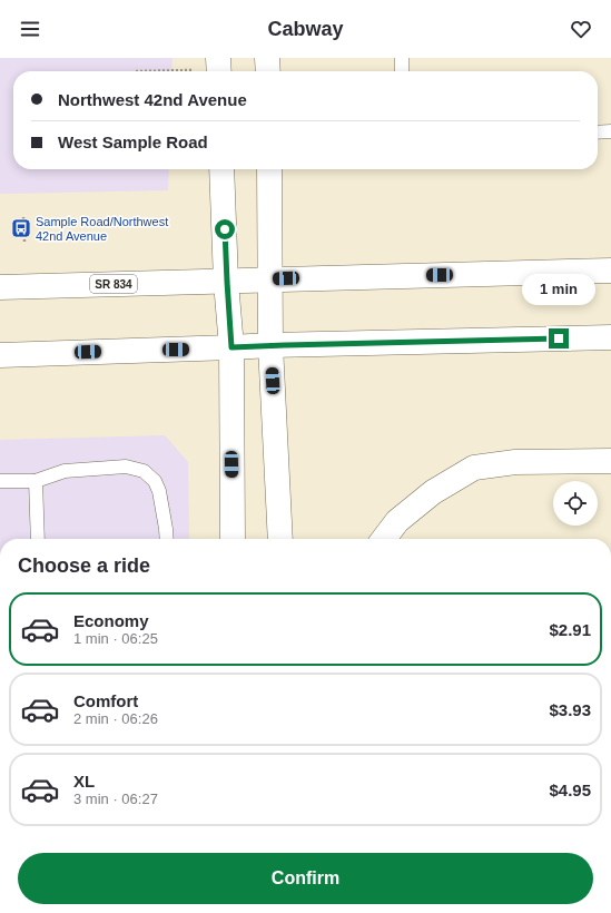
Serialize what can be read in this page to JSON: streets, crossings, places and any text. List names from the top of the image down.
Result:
{
  "streets": {
    "main road": ["SR 834"]
  },
  "places": {
    "bus stop": ["Sample Road/Northwest 42nd Avenue"]
  },
  "page": {
    "header": "Cabway",
    "banner": ["Northwest 42nd Avenue", "West Sample Road"],
    "bubble": "1 min",
    "heading": "Choose a ride",
    "list": [
      {
        "name": "Economy",
        "note": "1 min · 06:25",
        "value": "$2.91"
      },
      {
        "name": "Comfort",
        "note": "2 min · 06:26",
        "value": "$3.93"
      },
      {
        "name": "XL",
        "note": "3 min · 06:27",
        "value": "$4.95"
      }
    ],
    "buttons": "Confirm"
  }
}
